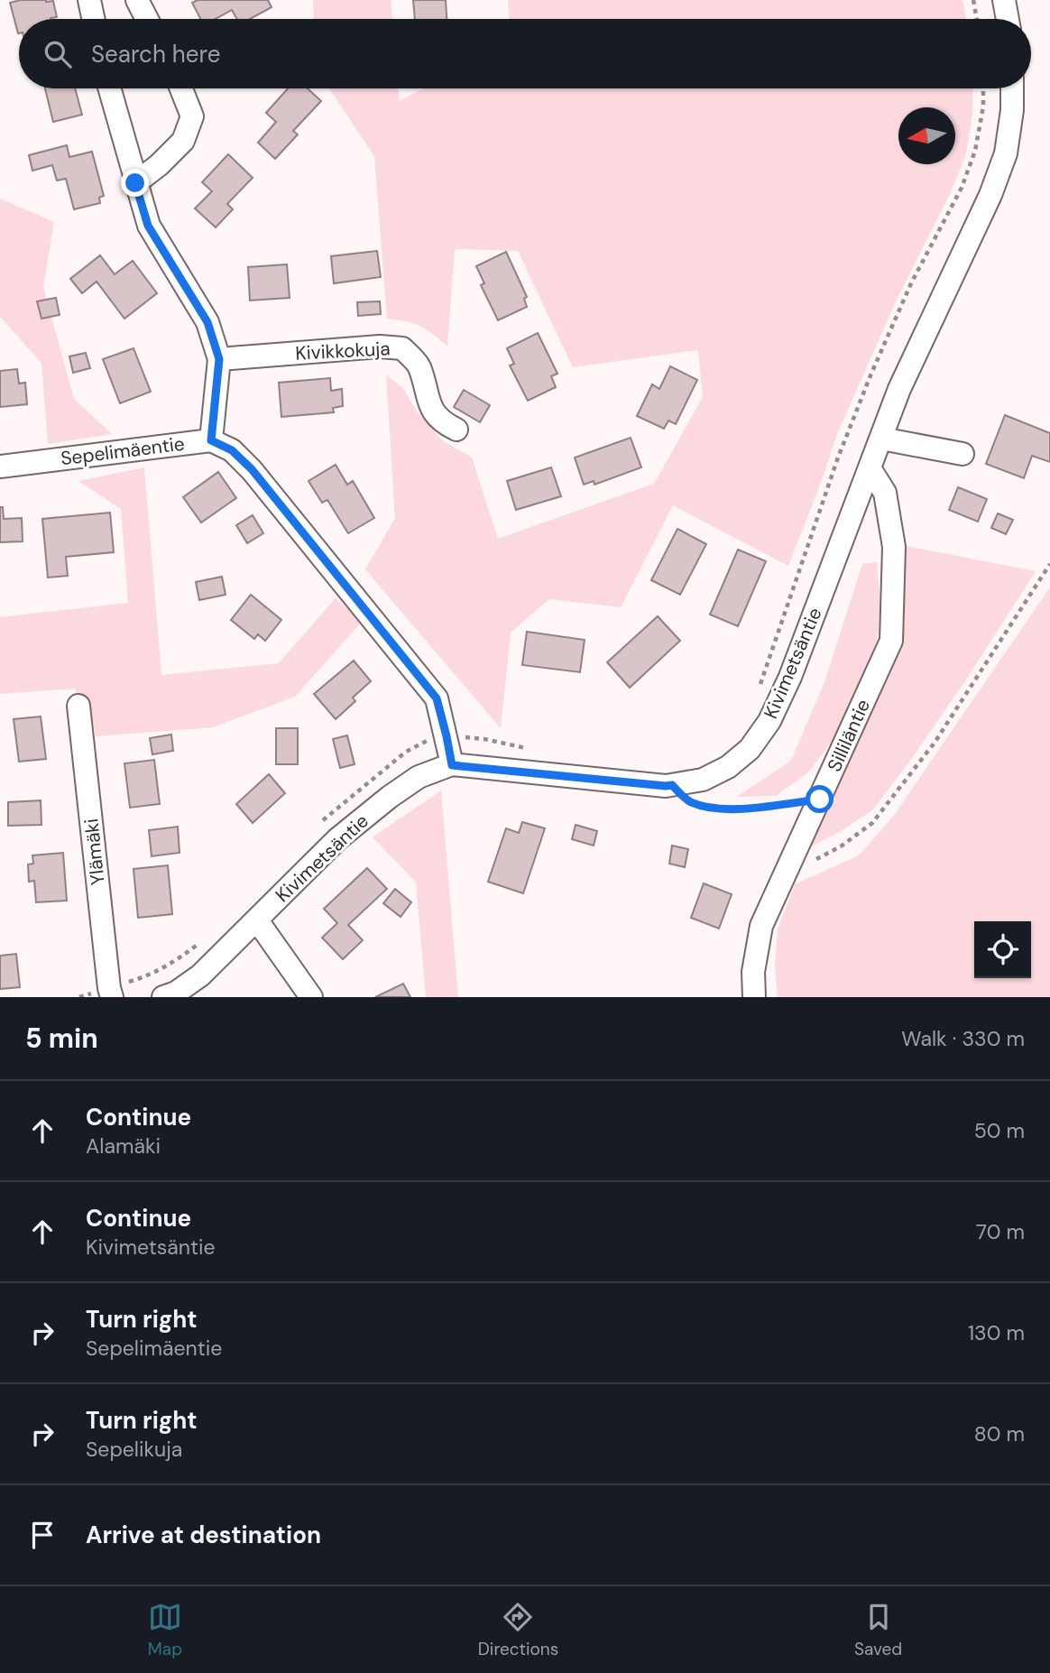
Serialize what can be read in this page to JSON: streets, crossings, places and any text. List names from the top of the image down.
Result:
{
  "streets": {
    "street": [
      "Kivikkokuja",
      "Sepelimäentie",
      "Kivimetsäntie",
      "Silliläntie",
      "Ylämäki"
    ]
  },
  "crossings": [
    ["Sepelimäentie", "Kivimetsäntie"],
    ["Kivimetsäntie", "Silliläntie"]
  ],
  "north": "left",
  "page": {
    "search": "Search here",
    "heading": ["5 min", "Walk · 330 m"],
    "list": [
      ["Continue", "Alamäki", "50 m"],
      ["Continue", "Kivimetsäntie", "70 m"],
      ["Turn right", "Sepelimäentie", "130 m"],
      ["Turn right", "Sepelikuja", "80 m"],
      "Arrive at destination"
    ],
    "nav": ["Map", "Directions", "Saved"]
  }
}
